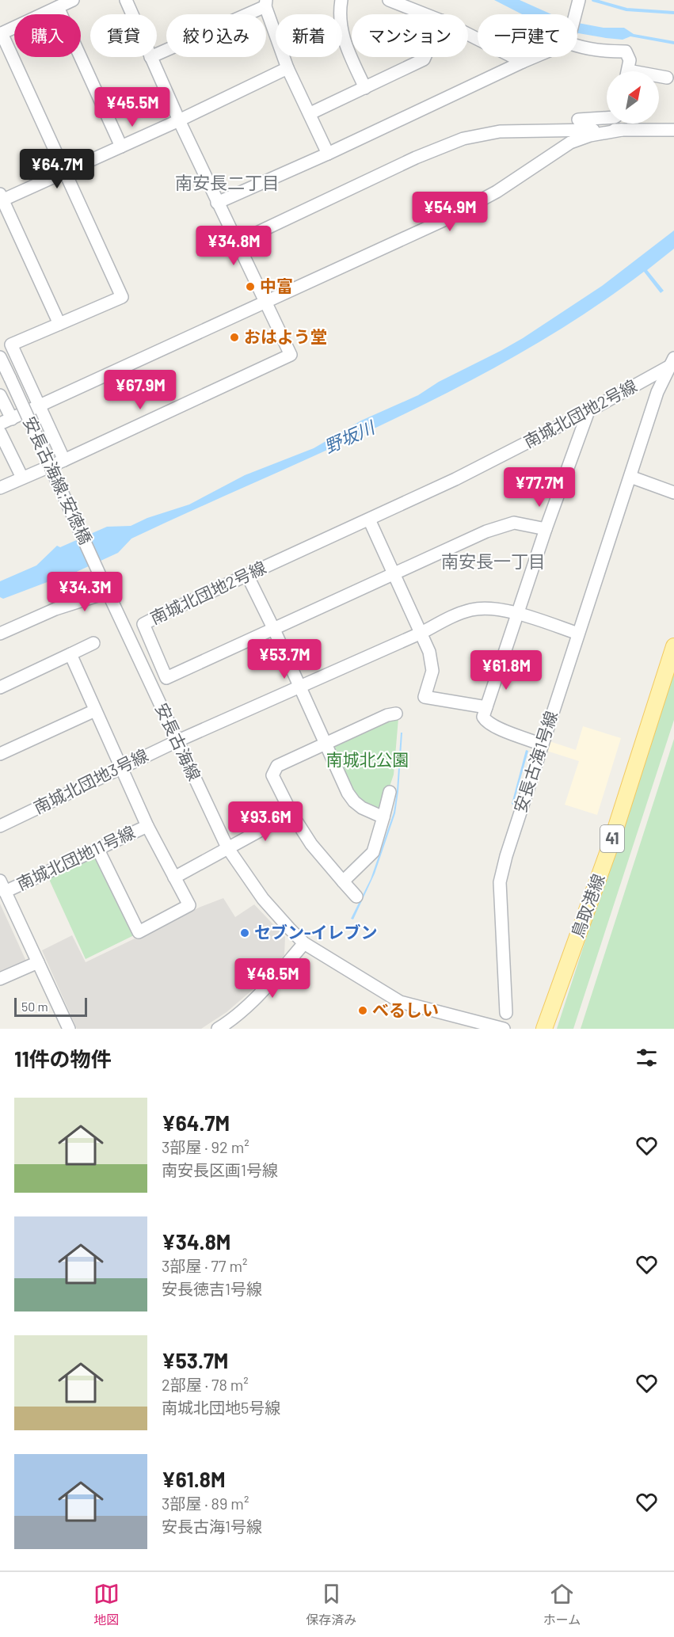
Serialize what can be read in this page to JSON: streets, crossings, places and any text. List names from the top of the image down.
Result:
{
  "streets": {
    "main road": ["41", "鳥取港線"],
    "street": [
      "南城北団地2号線",
      "安長古海線;安徳橋",
      "安長古海線",
      "安長古海1号線",
      "南城北団地3号線",
      "南城北団地11号線"
    ]
  },
  "crossings": [
    ["南城北団地2号線", "安長古海1号線"],
    ["安長古海線;安徳橋", "安長古海線"],
    ["安長古海線", "南城北団地3号線"],
    ["安長古海1号線", "南城北団地3号線"]
  ],
  "districts": ["南安長二丁目", "南安長一丁目"],
  "water": ["野坂川"],
  "parks": ["南城北公園"],
  "places": [
    "中富",
    "おはよう堂",
    "セブン-イレブン",
    "べるしい"
  ],
  "scale_bar": "50 m",
  "north": "top right",
  "page": {
    "chip": [
      "購入",
      "賃貸",
      "絞り込み",
      "新着",
      "マンション",
      "一戸建て"
    ],
    "price": [
      "¥45.5M",
      "¥64.7M",
      "¥54.9M",
      "¥34.8M",
      "¥67.9M",
      "¥77.7M",
      "¥34.3M",
      "¥53.7M",
      "¥61.8M",
      "¥93.6M",
      "¥48.5M"
    ],
    "scale": "50 m",
    "heading": "11件の物件",
    "list": [
      {
        "name": "¥64.7M",
        "note": "3部屋 · 92 m² · 南安長区画1号線"
      },
      {
        "name": "¥34.8M",
        "note": "3部屋 · 77 m² · 安長徳吉1号線"
      },
      {
        "name": "¥53.7M",
        "note": "2部屋 · 78 m² · 南城北団地5号線"
      },
      {
        "name": "¥61.8M",
        "note": "3部屋 · 89 m² · 安長古海1号線"
      }
    ],
    "tabs": ["地図", "保存済み", "ホーム"]
  }
}
